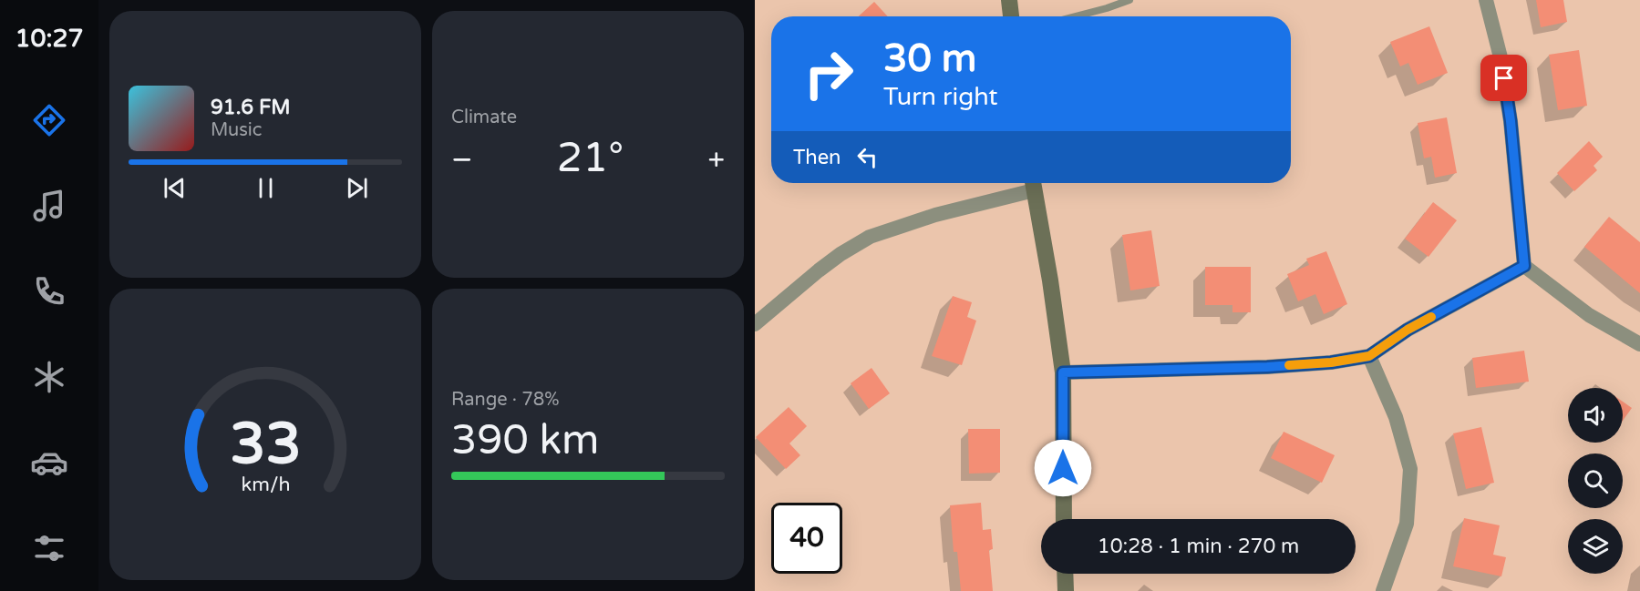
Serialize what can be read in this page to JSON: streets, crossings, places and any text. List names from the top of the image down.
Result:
{
  "page": {
    "tabs": "10:27",
    "tile": [
      "Climate",
      ["Range · 78%", "390 km"]
    ],
    "turn": ["30 m", "Turn right"],
    "song": ["91.6 FM", "Music"],
    "then": "Then",
    "heat": ["−", "21°", "+"],
    "limit": "40",
    "trip": "10:28 · 1 min · 270 m",
    "gauge": ["33", "km/h"]
  }
}
